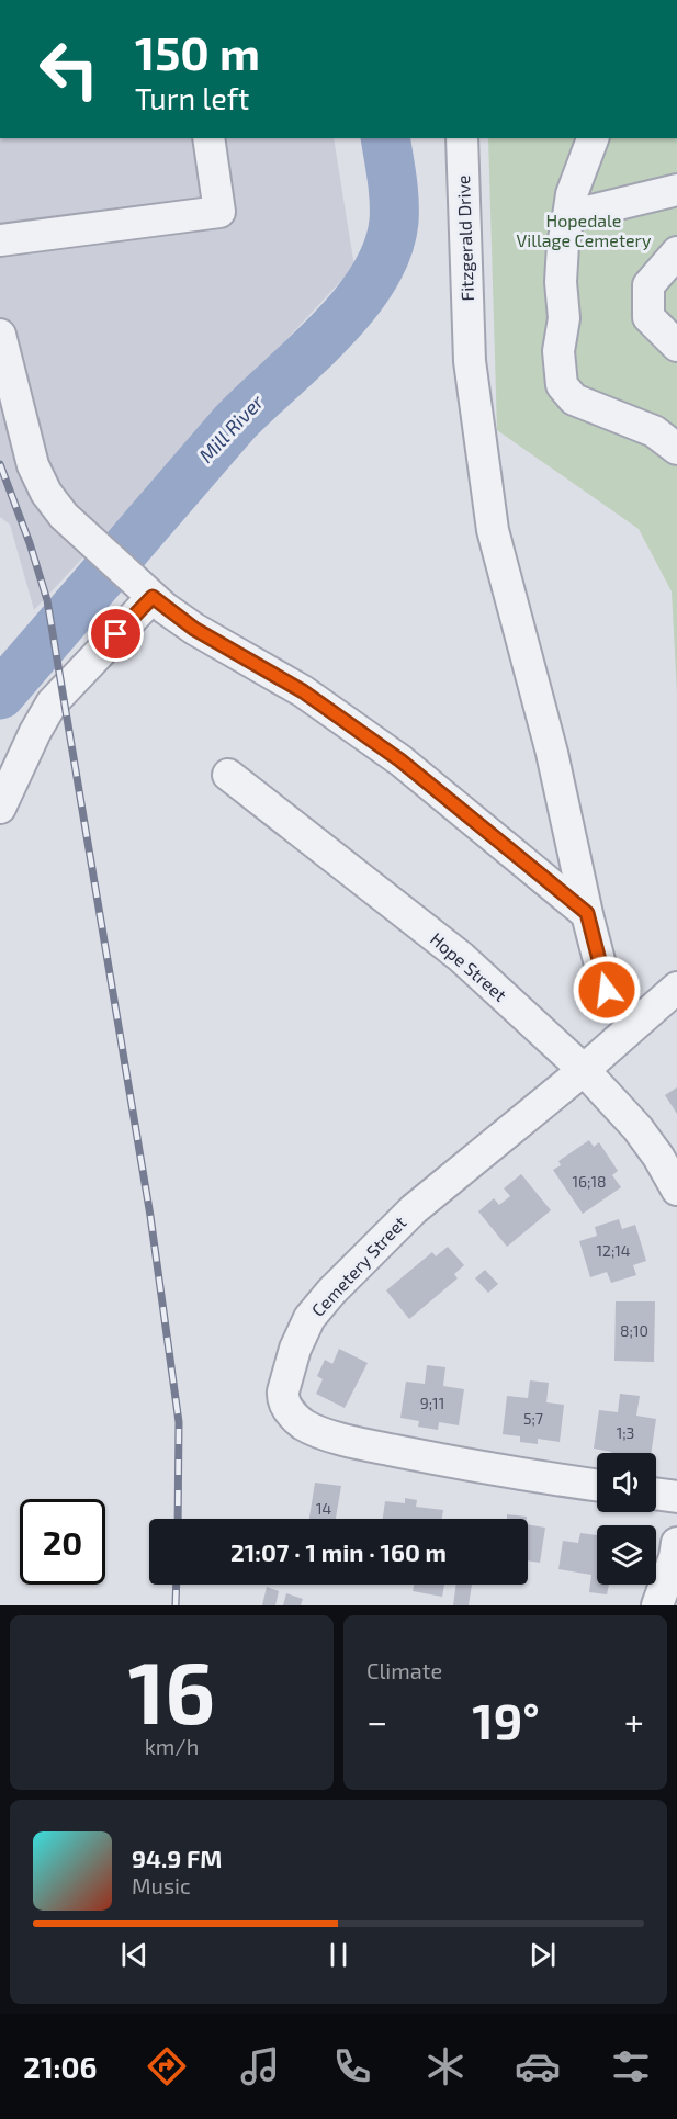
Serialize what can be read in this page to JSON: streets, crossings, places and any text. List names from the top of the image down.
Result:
{
  "streets": {
    "street": ["Fitzgerald Drive", "Hope Street", "Cemetery Street"]
  },
  "crossings": [
    ["Hope Street", "Cemetery Street"]
  ],
  "water": ["Mill River"],
  "parks": ["Hopedale Village Cemetery"],
  "house_numbers": [
    "16;18",
    "12;14",
    "8;10",
    "9;11",
    "5;7",
    "1;3",
    "14"
  ],
  "page": {
    "turn": ["150 m", "Turn left"],
    "limit": "20",
    "trip": "21:07 · 1 min · 160 m",
    "tile": [
      ["16", "km/h"],
      "Climate"
    ],
    "heat": ["−", "19°", "+"],
    "song": ["94.9 FM", "Music"],
    "tabs": "21:06"
  }
}
